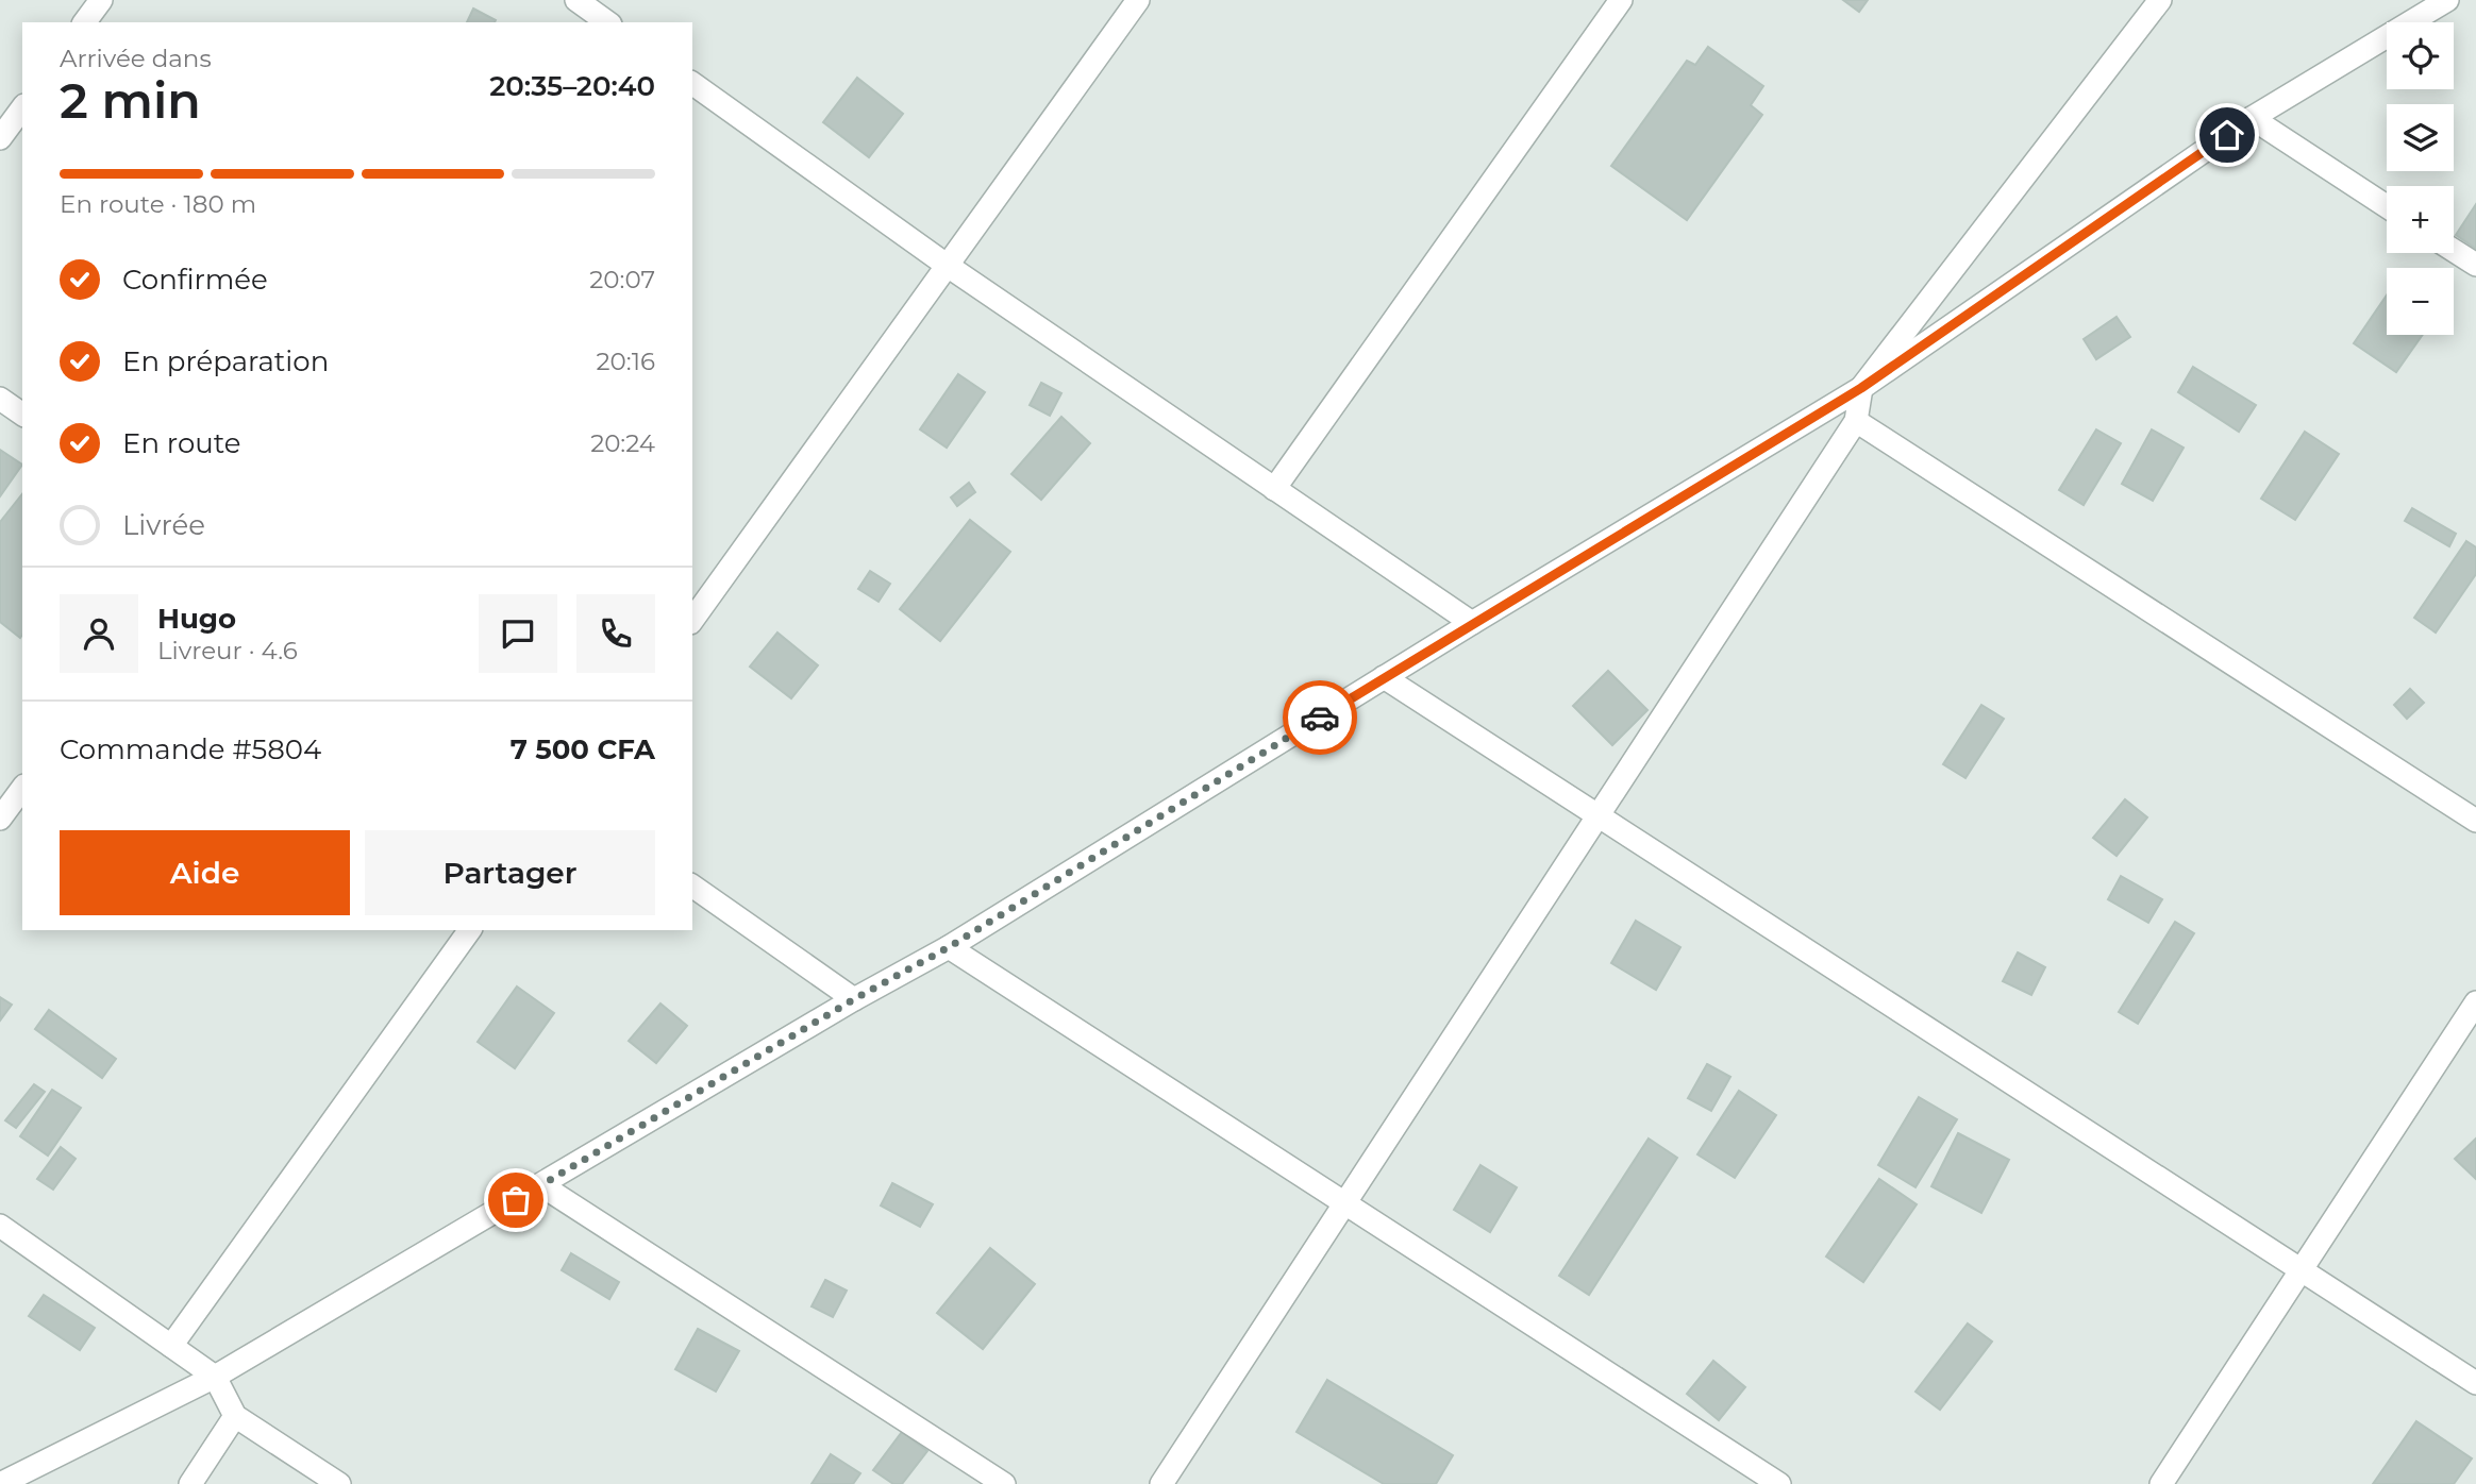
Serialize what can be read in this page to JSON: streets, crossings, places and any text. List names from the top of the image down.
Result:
{
  "page": {
    "map_buttons": ["+", "−"],
    "heading": ["2 min", "Arrivée dans", "20:35–20:40"],
    "panel": [
      "Hugo",
      "Livreur · 4.6",
      "Commande #5804",
      "7 500 CFA"
    ],
    "bar": "En route · 180 m",
    "list": [
      ["Confirmée", "20:07"],
      ["En préparation", "20:16"],
      ["En route", "20:24"],
      "Livrée"
    ],
    "buttons": ["Aide", "Partager"]
  }
}
